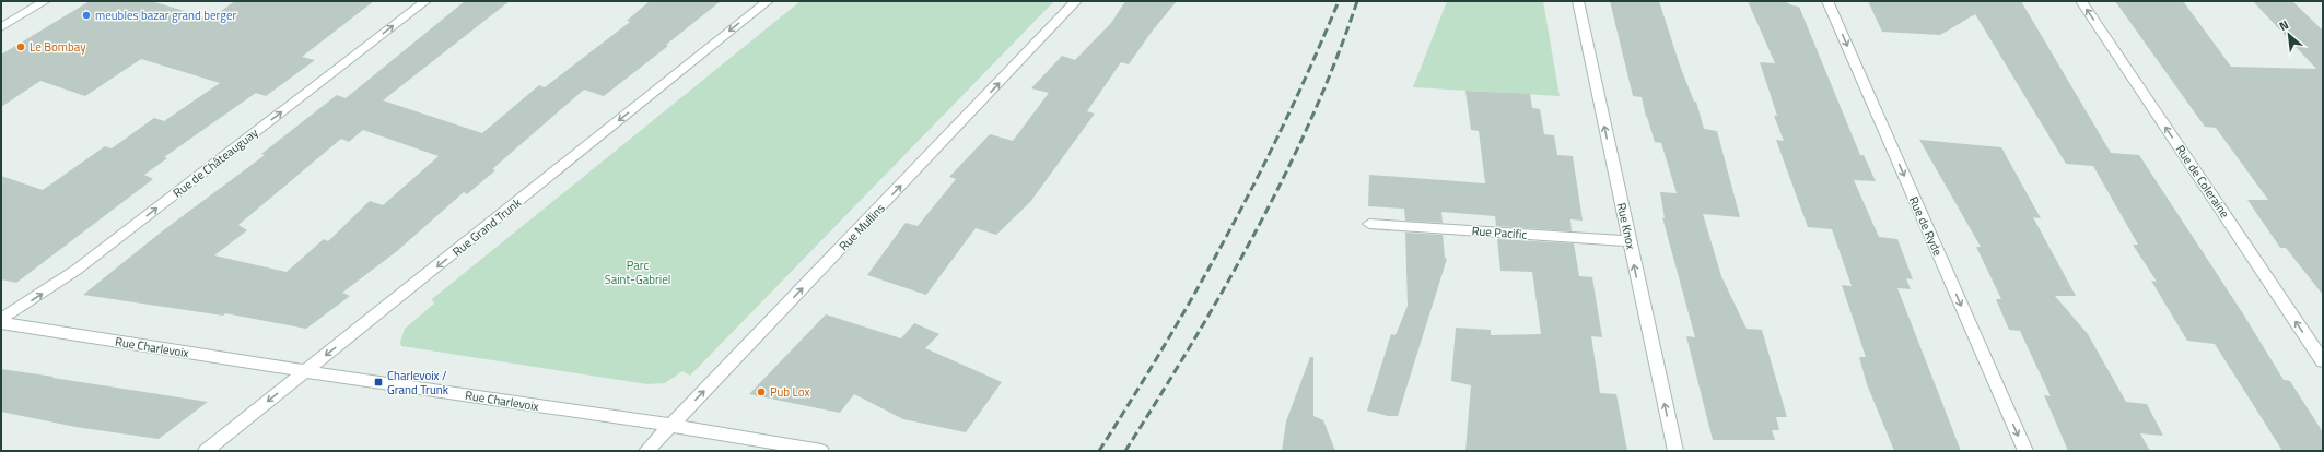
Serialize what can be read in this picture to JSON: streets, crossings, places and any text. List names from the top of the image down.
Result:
{
  "streets": {
    "street": [
      "Rue de Châteauguay",
      "Rue de Coleraine",
      "Rue Knox",
      "Rue de Ryde",
      "Rue Grand Trunk",
      "Rue Mullins",
      "Rue Pacific",
      "Rue Charlevoix"
    ]
  },
  "crossings": [
    ["Rue Knox", "Rue Pacific"],
    ["Rue Grand Trunk", "Rue Charlevoix"],
    ["Rue Mullins", "Rue Charlevoix"]
  ],
  "one_way": [
    "Rue de Châteauguay",
    "Rue de Coleraine",
    "Rue Knox",
    "Rue de Ryde",
    "Rue Grand Trunk",
    "Rue Mullins"
  ],
  "parks": ["Parc Saint-Gabriel"],
  "places": {
    "other": ["meubles bazar grand berger", "Le Bombay", "Pub Lox"],
    "transit": ["Charlevoix / Grand Trunk"]
  },
  "north": "top left"
}
